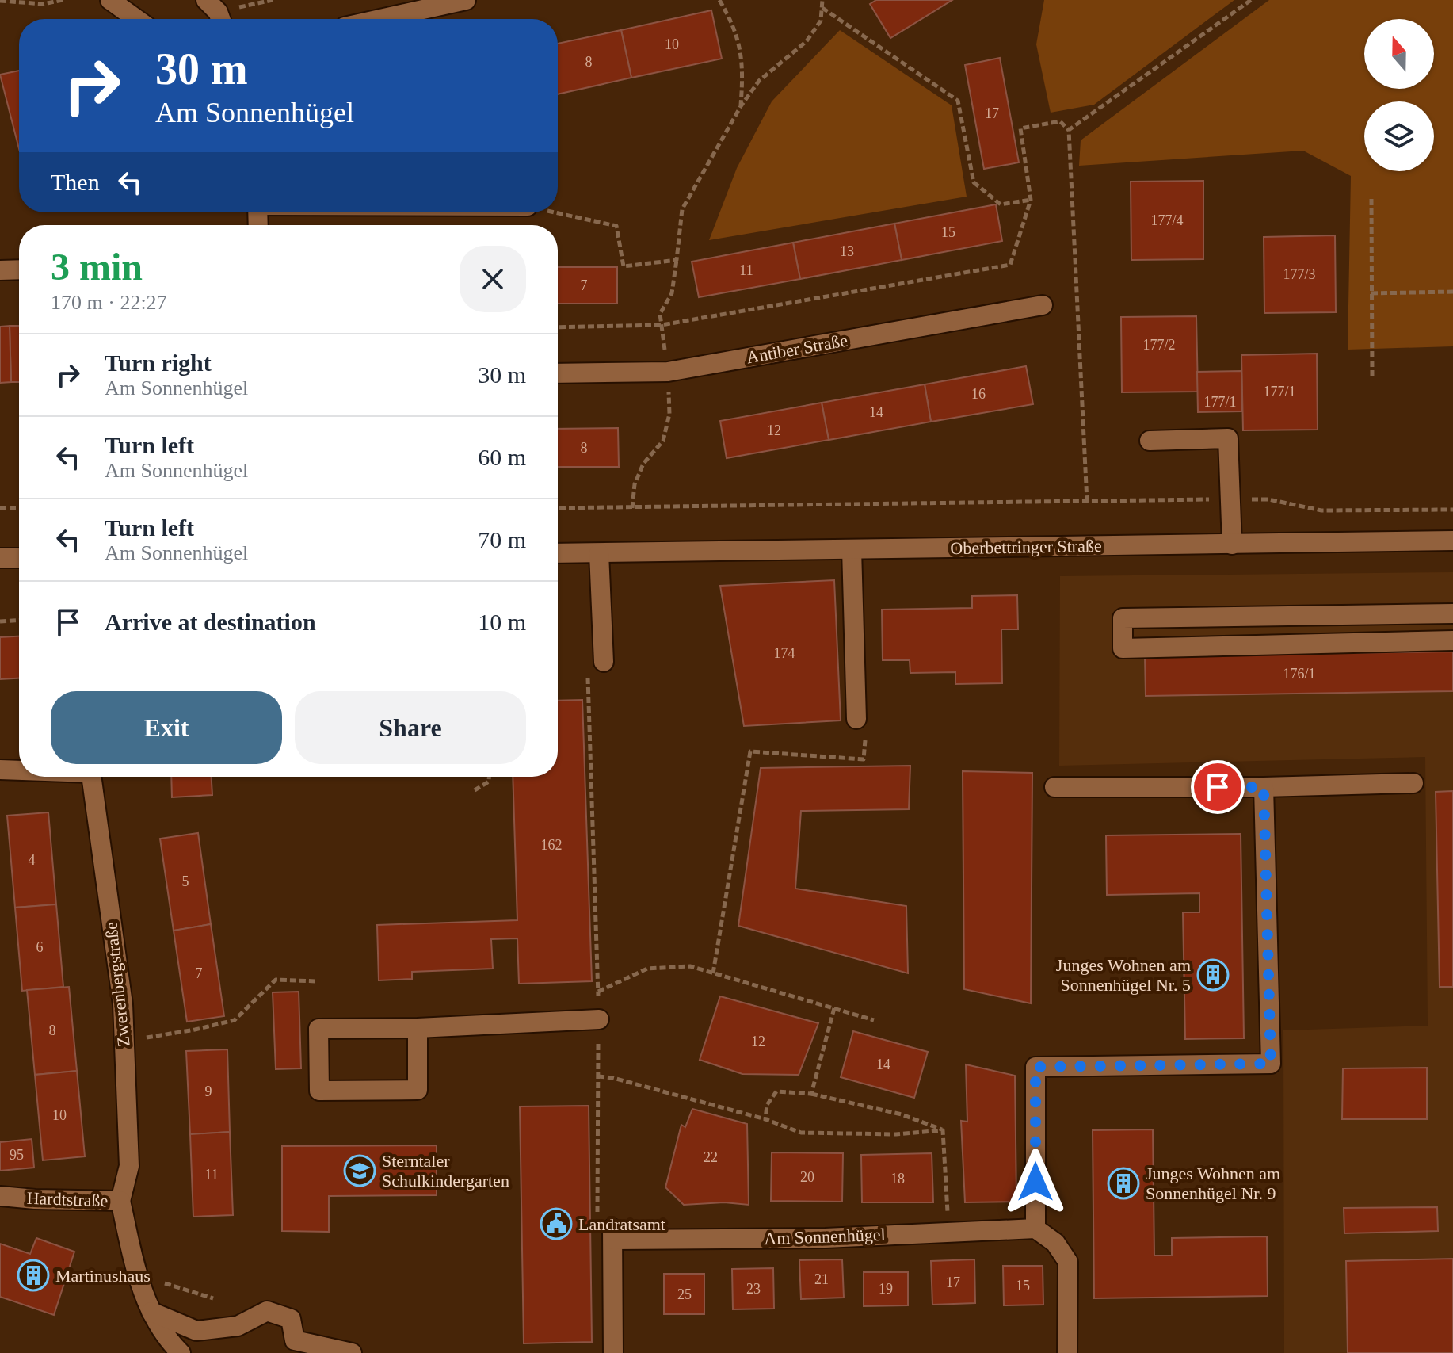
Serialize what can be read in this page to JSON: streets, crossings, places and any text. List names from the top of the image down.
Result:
{
  "streets": {
    "street": [
      "Antiber Straße",
      "Oberbettringer Straße",
      "Zwerenbergstraße",
      "Hardtstraße",
      "Am Sonnenhügel"
    ]
  },
  "crossings": [
    ["Zwerenbergstraße", "Hardtstraße"]
  ],
  "places": {
    "building": ["Junges Wohnen am Sonnenhügel Nr. 5", "Junges Wohnen am Sonnenhügel Nr. 9", "Martinushaus"],
    "school or university": ["Sterntaler Schulkindergarten"],
    "public building": ["Landratsamt"]
  },
  "house_numbers": [
    "10",
    "8",
    "17",
    "177/4",
    "15",
    "13",
    "11",
    "177/3",
    "7",
    "177/2",
    "177/1",
    "16",
    "177/1",
    "14",
    "12",
    "8",
    "174",
    "176/1",
    "162",
    "4",
    "5",
    "6",
    "7",
    "8",
    "12",
    "14",
    "9",
    "10",
    "95",
    "22",
    "11",
    "20",
    "18",
    "21",
    "17",
    "15",
    "23",
    "19",
    "25"
  ],
  "north": "top",
  "page": {
    "turn": ["30 m", "Am Sonnenhügel"],
    "then": "Then",
    "heading": ["3 min", "170 m · 22:27"],
    "list": [
      {
        "name": "Turn right",
        "note": "Am Sonnenhügel",
        "value": "30 m"
      },
      {
        "name": "Turn left",
        "note": "Am Sonnenhügel",
        "value": "60 m"
      },
      {
        "name": "Turn left",
        "note": "Am Sonnenhügel",
        "value": "70 m"
      },
      {
        "name": "Arrive at destination",
        "value": "10 m"
      }
    ],
    "buttons": ["Exit", "Share"]
  }
}
